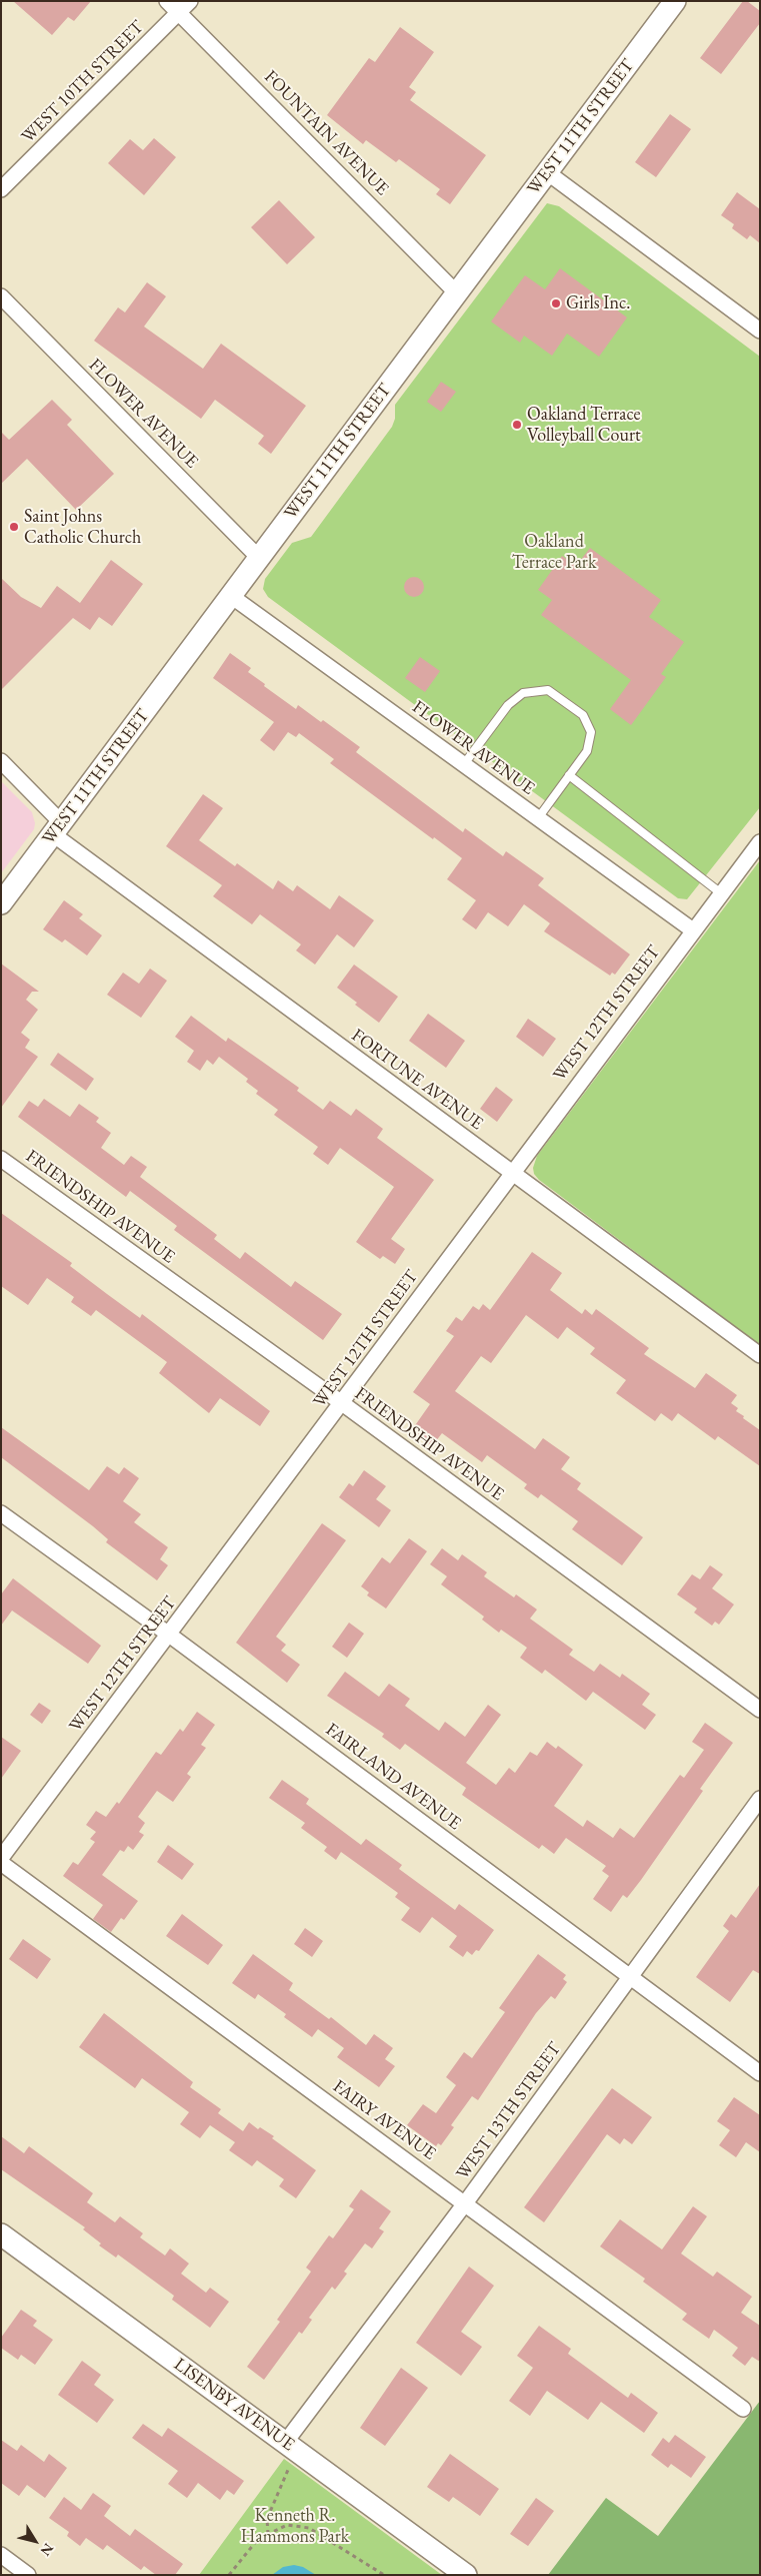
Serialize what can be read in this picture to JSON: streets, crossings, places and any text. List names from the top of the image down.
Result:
{
  "streets": {
    "main road": ["WEST 11TH STREET", "LISENBY AVENUE"],
    "street": [
      "WEST 10TH STREET",
      "FOUNTAIN AVENUE",
      "FLOWER AVENUE",
      "WEST 12TH STREET",
      "FORTUNE AVENUE",
      "FRIENDSHIP AVENUE",
      "FAIRLAND AVENUE",
      "WEST 13TH STREET",
      "FAIRY AVENUE"
    ]
  },
  "crossings": [
    ["WEST 10TH STREET", "FOUNTAIN AVENUE"],
    ["WEST 11TH STREET", "FOUNTAIN AVENUE"],
    ["WEST 11TH STREET", "FLOWER AVENUE"],
    ["WEST 11TH STREET", "FORTUNE AVENUE"],
    ["FLOWER AVENUE", "WEST 12TH STREET"],
    ["WEST 12TH STREET", "FORTUNE AVENUE"],
    ["WEST 12TH STREET", "FRIENDSHIP AVENUE"],
    ["WEST 12TH STREET", "FAIRLAND AVENUE"],
    ["FAIRLAND AVENUE", "WEST 13TH STREET"],
    ["WEST 13TH STREET", "FAIRY AVENUE"],
    ["WEST 13TH STREET", "LISENBY AVENUE"]
  ],
  "parks": ["Oakland Terrace Park", "Kenneth R. Hammons Park"],
  "places": ["Girls Inc.", "Oakland Terrace Volleyball Court", "Saint Johns Catholic Church"],
  "north": "bottom right"
}
